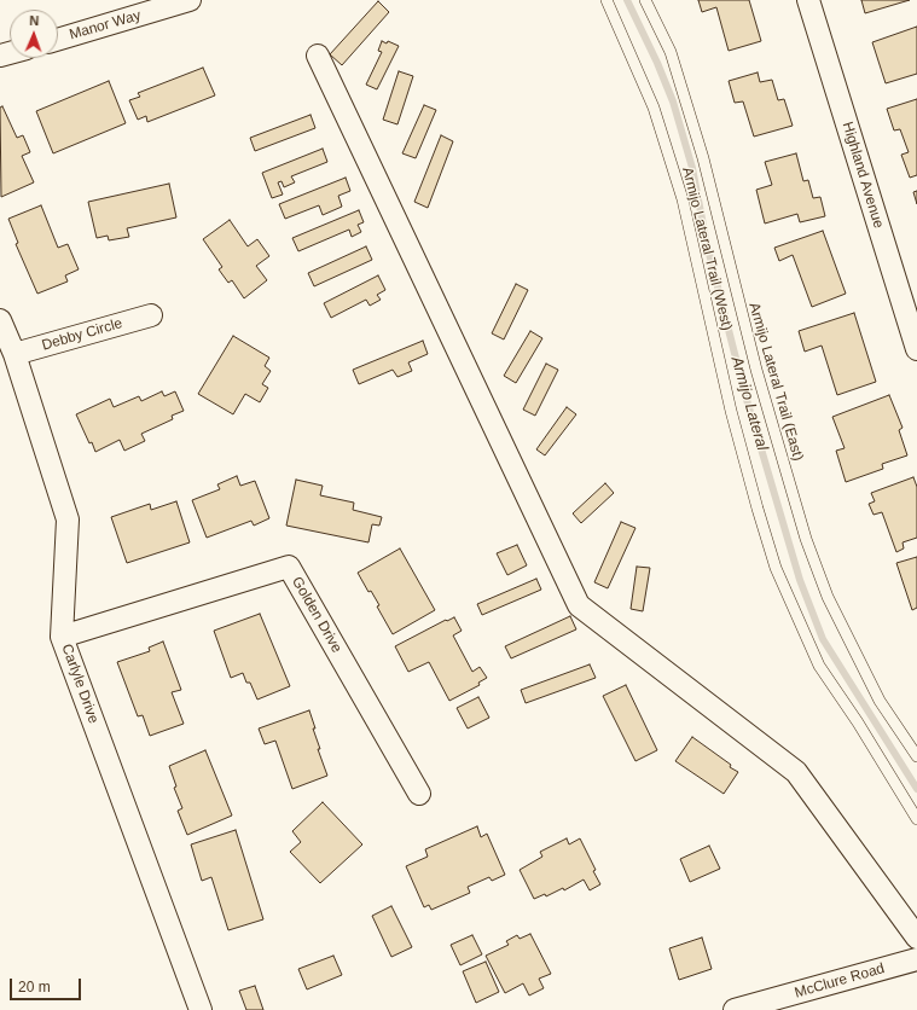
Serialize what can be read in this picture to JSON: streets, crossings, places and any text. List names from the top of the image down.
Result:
{
  "streets": {
    "street": [
      "Manor Way",
      "Highland Avenue",
      "Debby Circle",
      "Golden Drive",
      "Carlyle Drive",
      "McClure Road"
    ],
    "lane": ["Armijo Lateral Trail (West)", "Armijo Lateral Trail (East)"]
  },
  "crossings": [
    ["Debby Circle", "Carlyle Drive"],
    ["Golden Drive", "Carlyle Drive"]
  ],
  "water": ["Armijo Lateral"],
  "scale_bar": "20 m",
  "north": "top"
}
